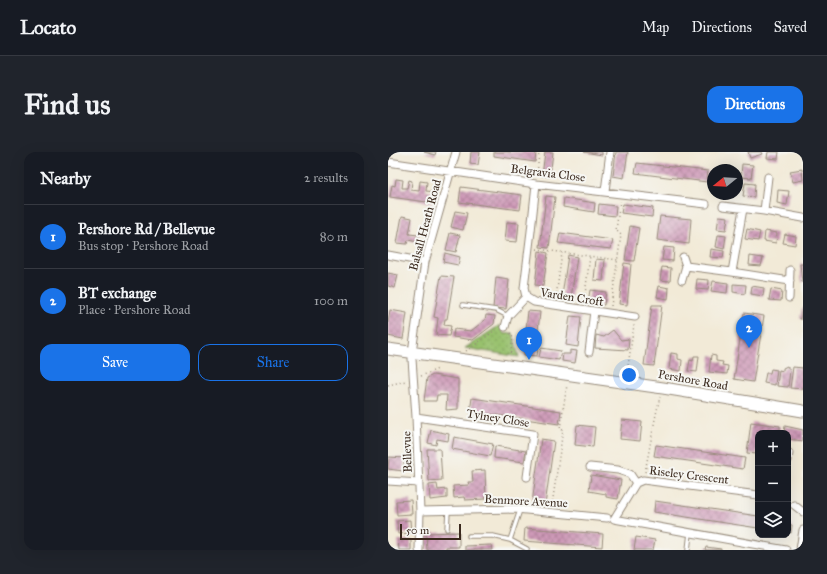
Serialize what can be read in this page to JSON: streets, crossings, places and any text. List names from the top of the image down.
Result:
{
  "streets": {
    "main road": ["Pershore Road"],
    "street": [
      "Belgravia Close",
      "Balsall Heath Road",
      "Varden Croft",
      "Tylney Close",
      "Bellevue",
      "Riseley Crescent",
      "Benmore Avenue"
    ]
  },
  "crossings": [
    ["Belgravia Close", "Balsall Heath Road"],
    ["Belgravia Close", "Varden Croft"],
    ["Balsall Heath Road", "Pershore Road"],
    ["Balsall Heath Road", "Bellevue"],
    ["Pershore Road", "Bellevue"],
    ["Tylney Close", "Bellevue"],
    ["Bellevue", "Benmore Avenue"],
    ["Riseley Crescent", "Benmore Avenue"]
  ],
  "scale_bar": "50 m",
  "north": "left",
  "page": {
    "header": "Locato",
    "nav": ["Map", "Directions", "Saved"],
    "buttons": [
      "Directions",
      ["Save", "Share"]
    ],
    "title": "Find us",
    "heading": ["Nearby", "2 results"],
    "list": [
      {
        "mark": "1",
        "name": "Pershore Rd / Bellevue",
        "note": "Bus stop · Pershore Road",
        "value": "80 m"
      },
      {
        "mark": "2",
        "name": "BT exchange",
        "note": "Place · Pershore Road",
        "value": "100 m"
      }
    ],
    "pins": ["2", "1"],
    "map_buttons": ["+", "−"],
    "scale": "50 m"
  }
}
